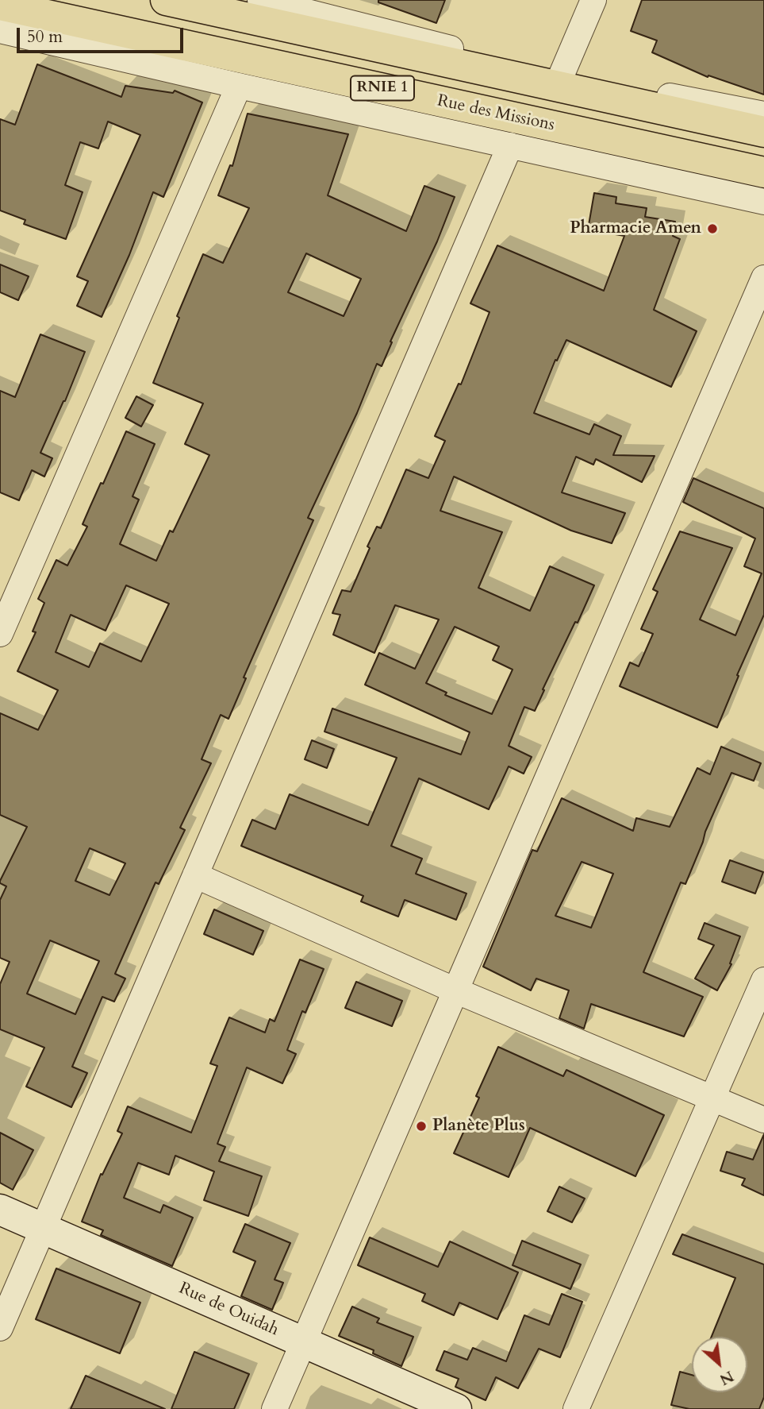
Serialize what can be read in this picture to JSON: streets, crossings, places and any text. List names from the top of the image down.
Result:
{
  "streets": {
    "highway": ["RNIE 1", "Rue des Missions"],
    "main road": ["Rue de Ouidah"]
  },
  "places": ["Pharmacie Amen", "Planète Plus"],
  "scale_bar": "50 m",
  "north": "bottom right"
}
